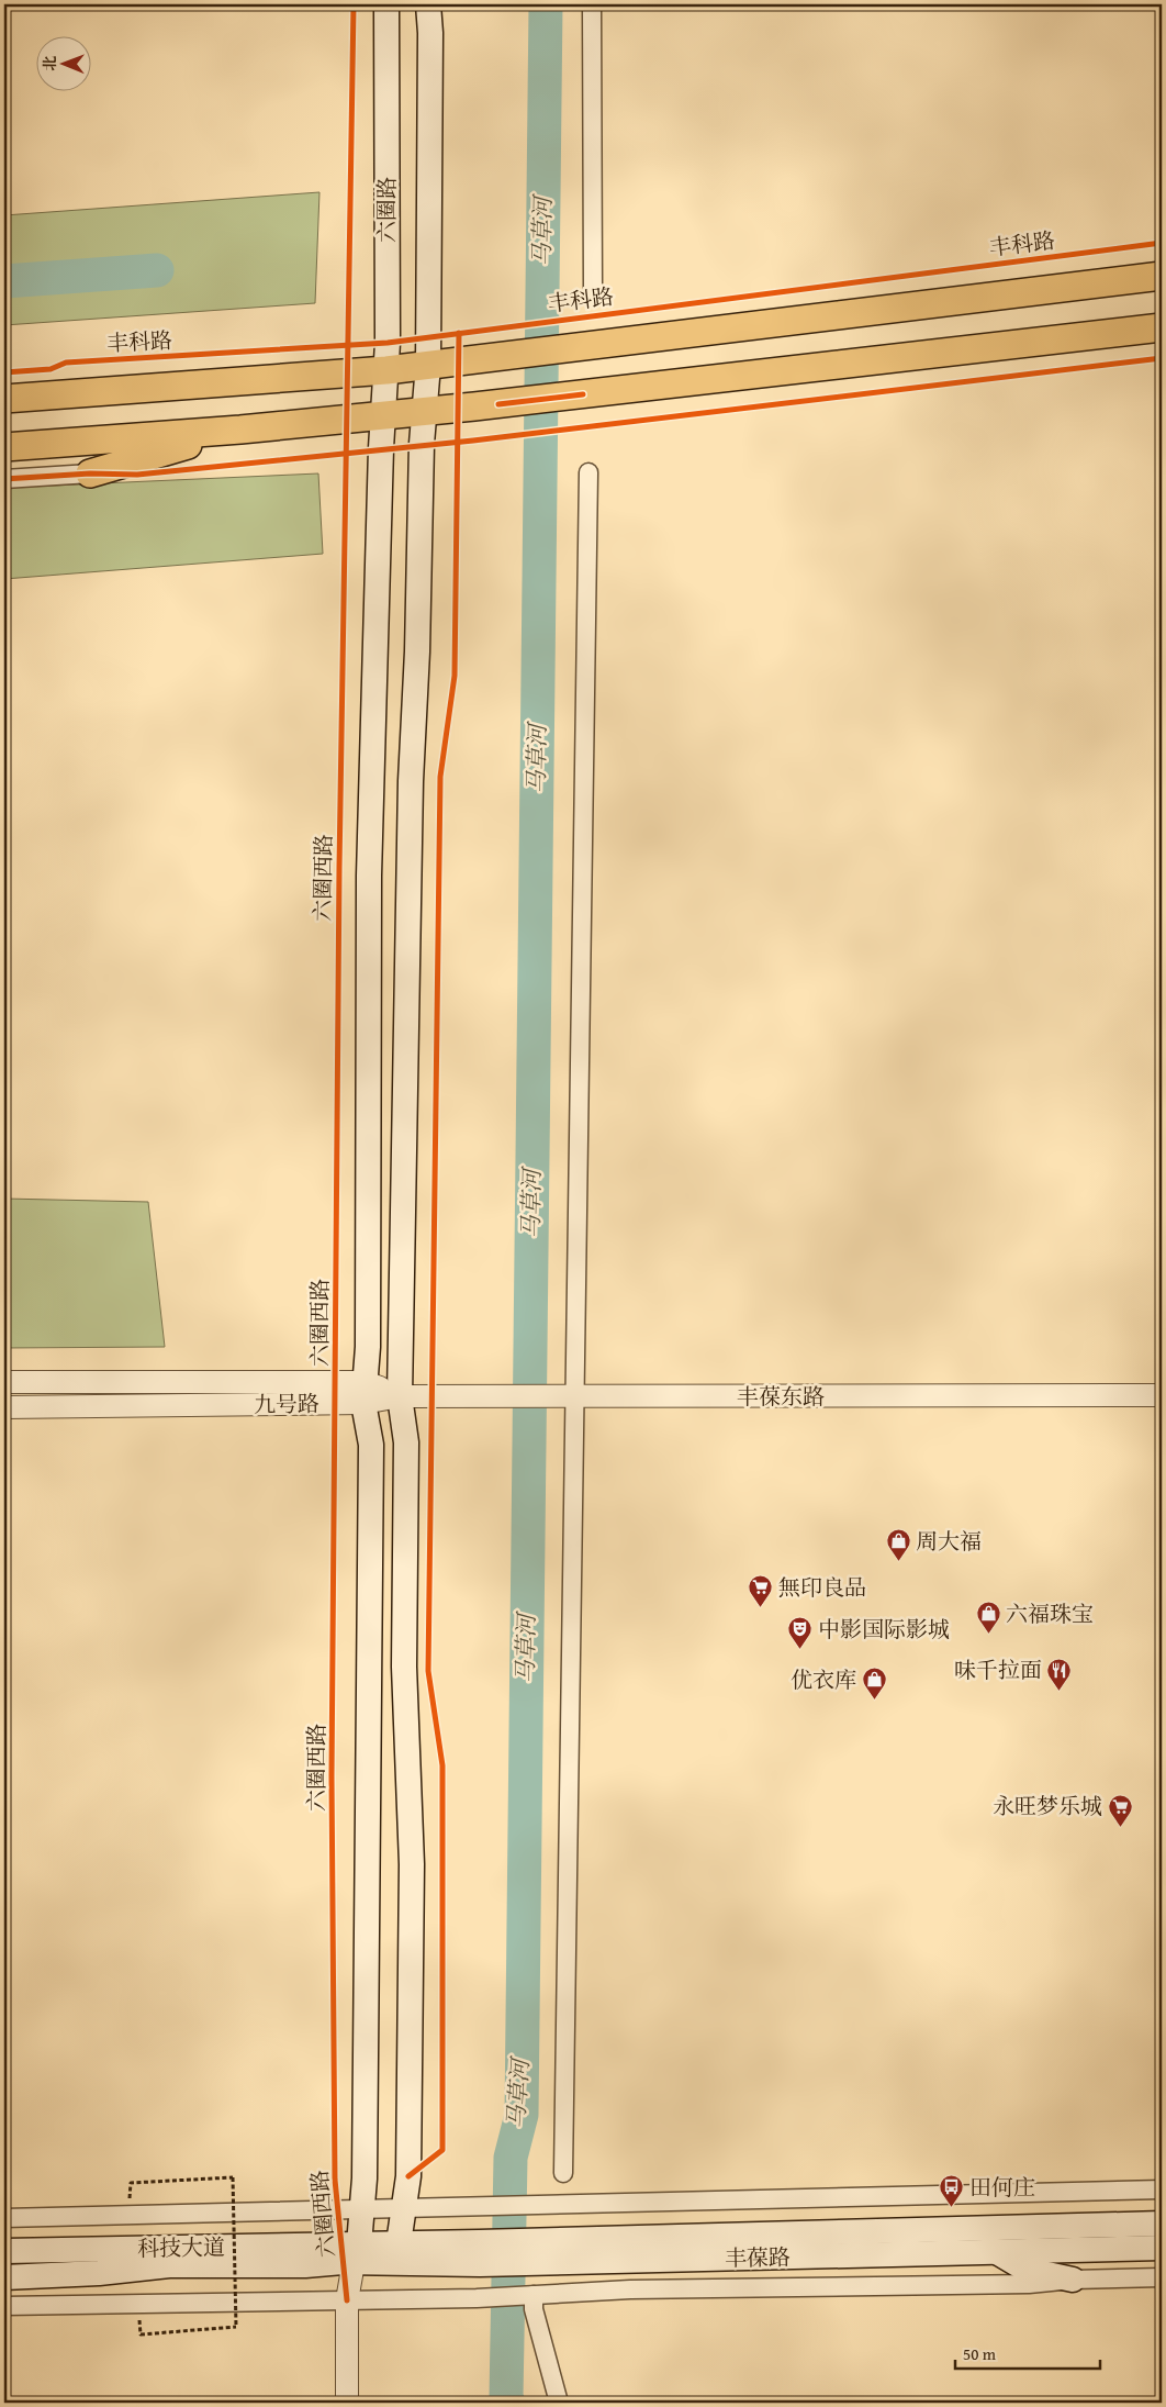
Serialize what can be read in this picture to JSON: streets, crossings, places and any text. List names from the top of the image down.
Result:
{
  "streets": {
    "main road": [
      "六圈路",
      "丰科路",
      "六圈西路",
      "科技大道",
      "丰葆路"
    ],
    "street": ["丰葆东路", "九号路"]
  },
  "crossings": [
    ["六圈路", "丰科路"],
    ["六圈路", "六圈西路"],
    ["六圈西路", "九号路"],
    ["六圈西路", "科技大道"],
    ["六圈西路", "丰葆路"],
    ["丰葆东路", "九号路"],
    ["科技大道", "丰葆路"]
  ],
  "water": ["马草河"],
  "places": {
    "shop": ["周大福", "六福珠宝", "优衣库"],
    "supermarket": ["無印良品", "永旺梦乐城"],
    "theatre": ["中影国际影城"],
    "restaurant": ["味千拉面"],
    "bus stop": ["田何庄"]
  },
  "scale_bar": "50 m",
  "north": "left"
}
